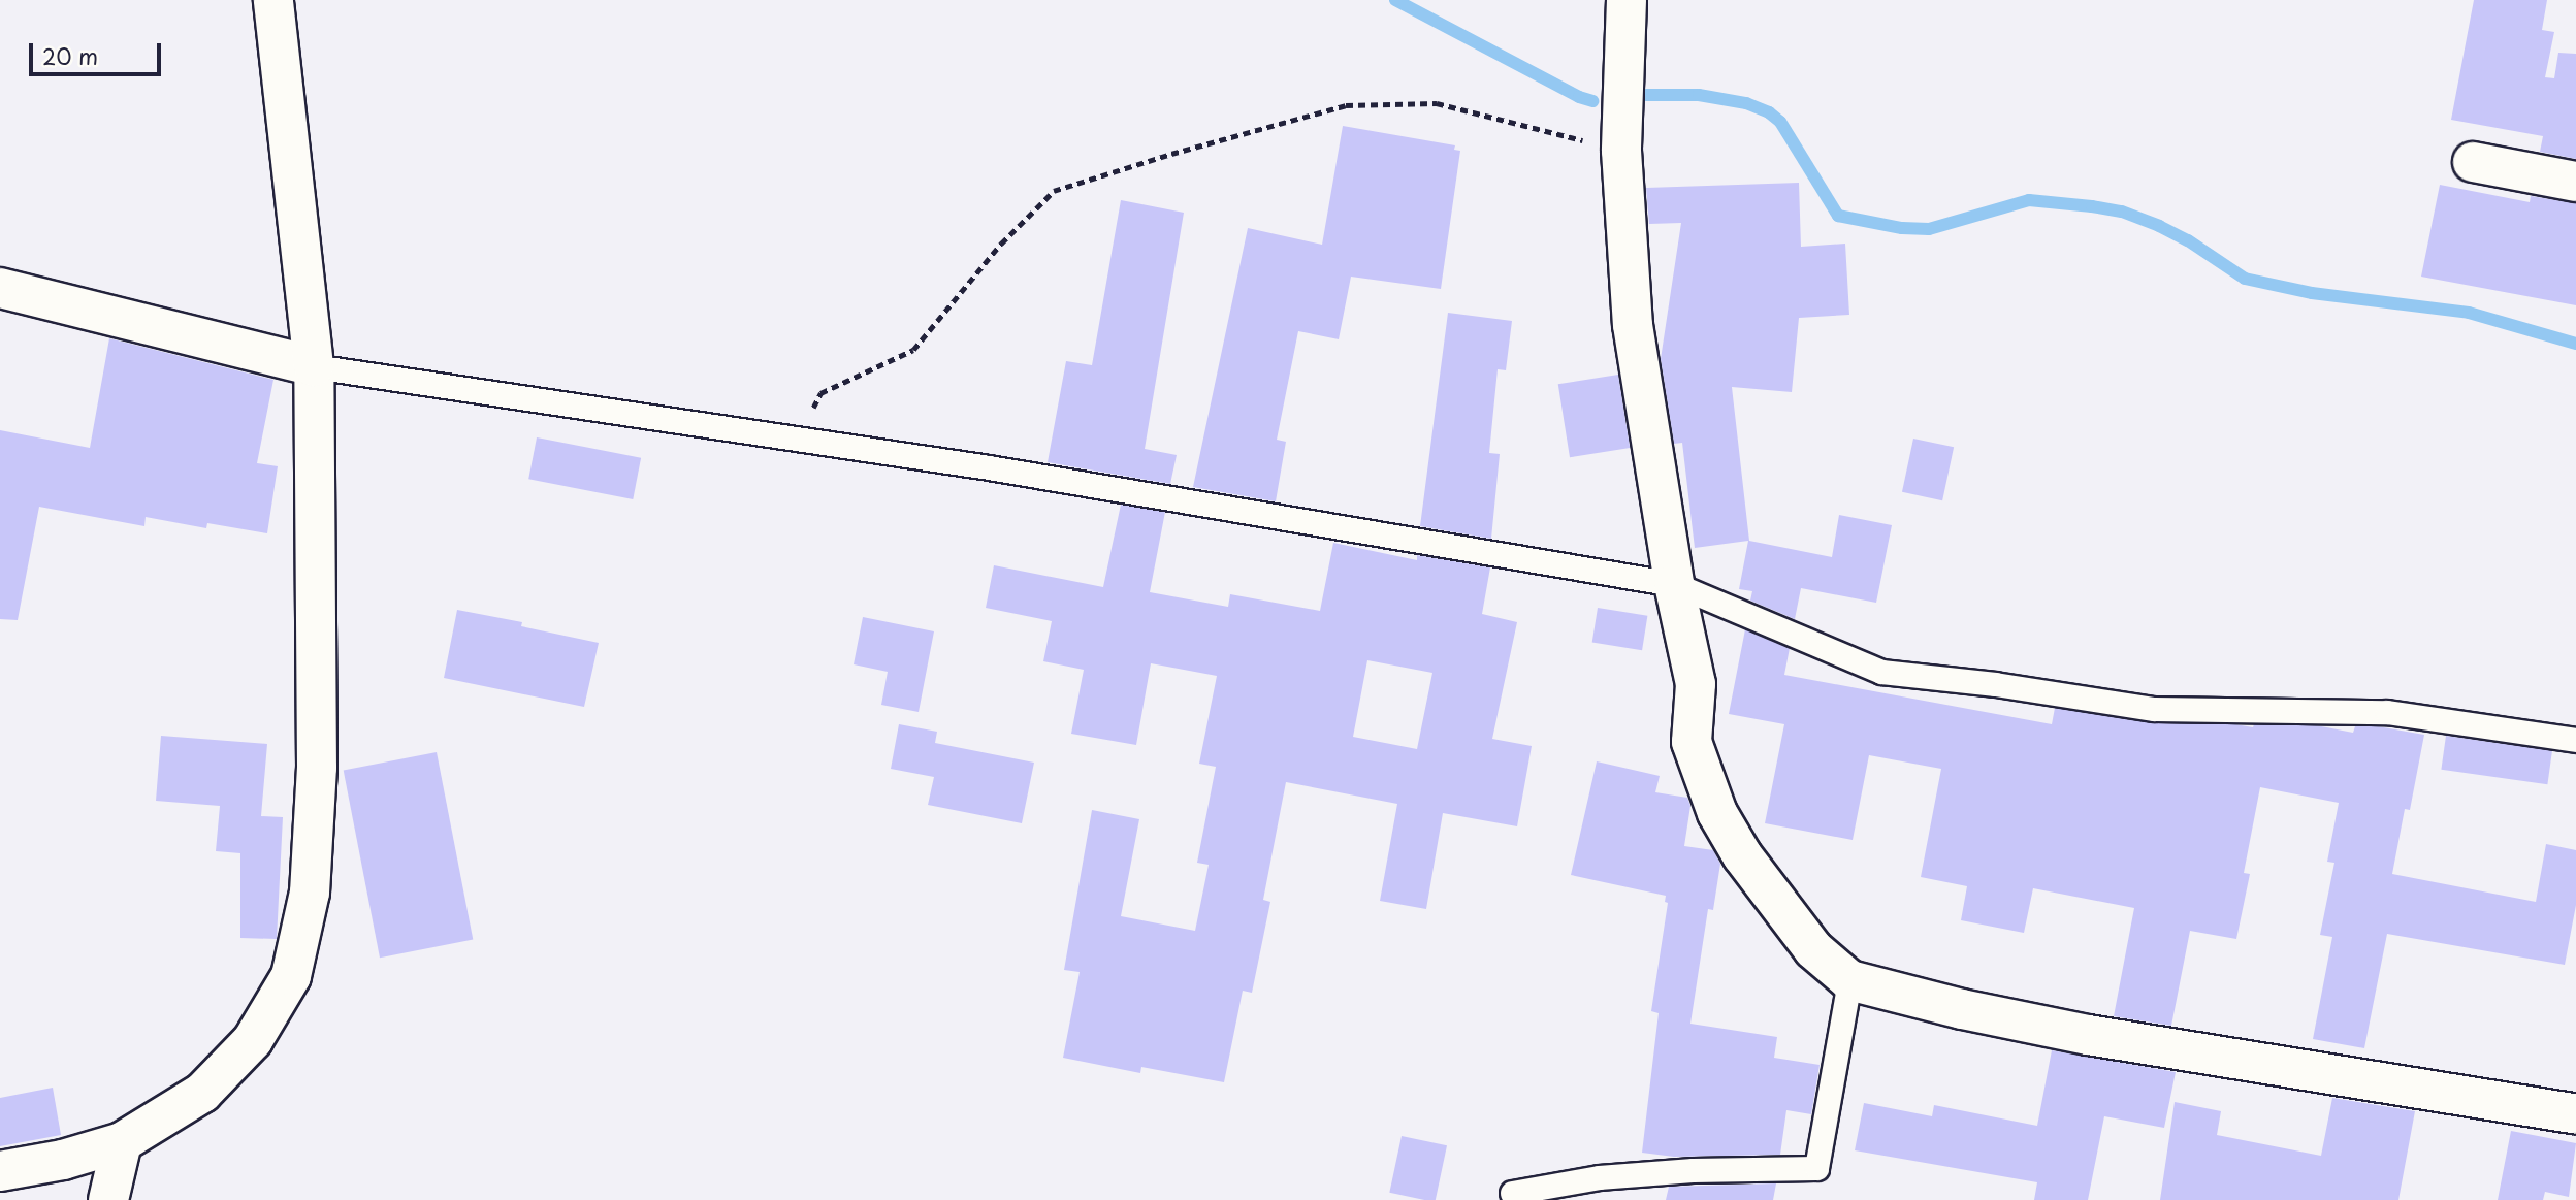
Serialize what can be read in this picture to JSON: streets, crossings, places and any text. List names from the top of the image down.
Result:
{
  "scale_bar": "20 m"
}
